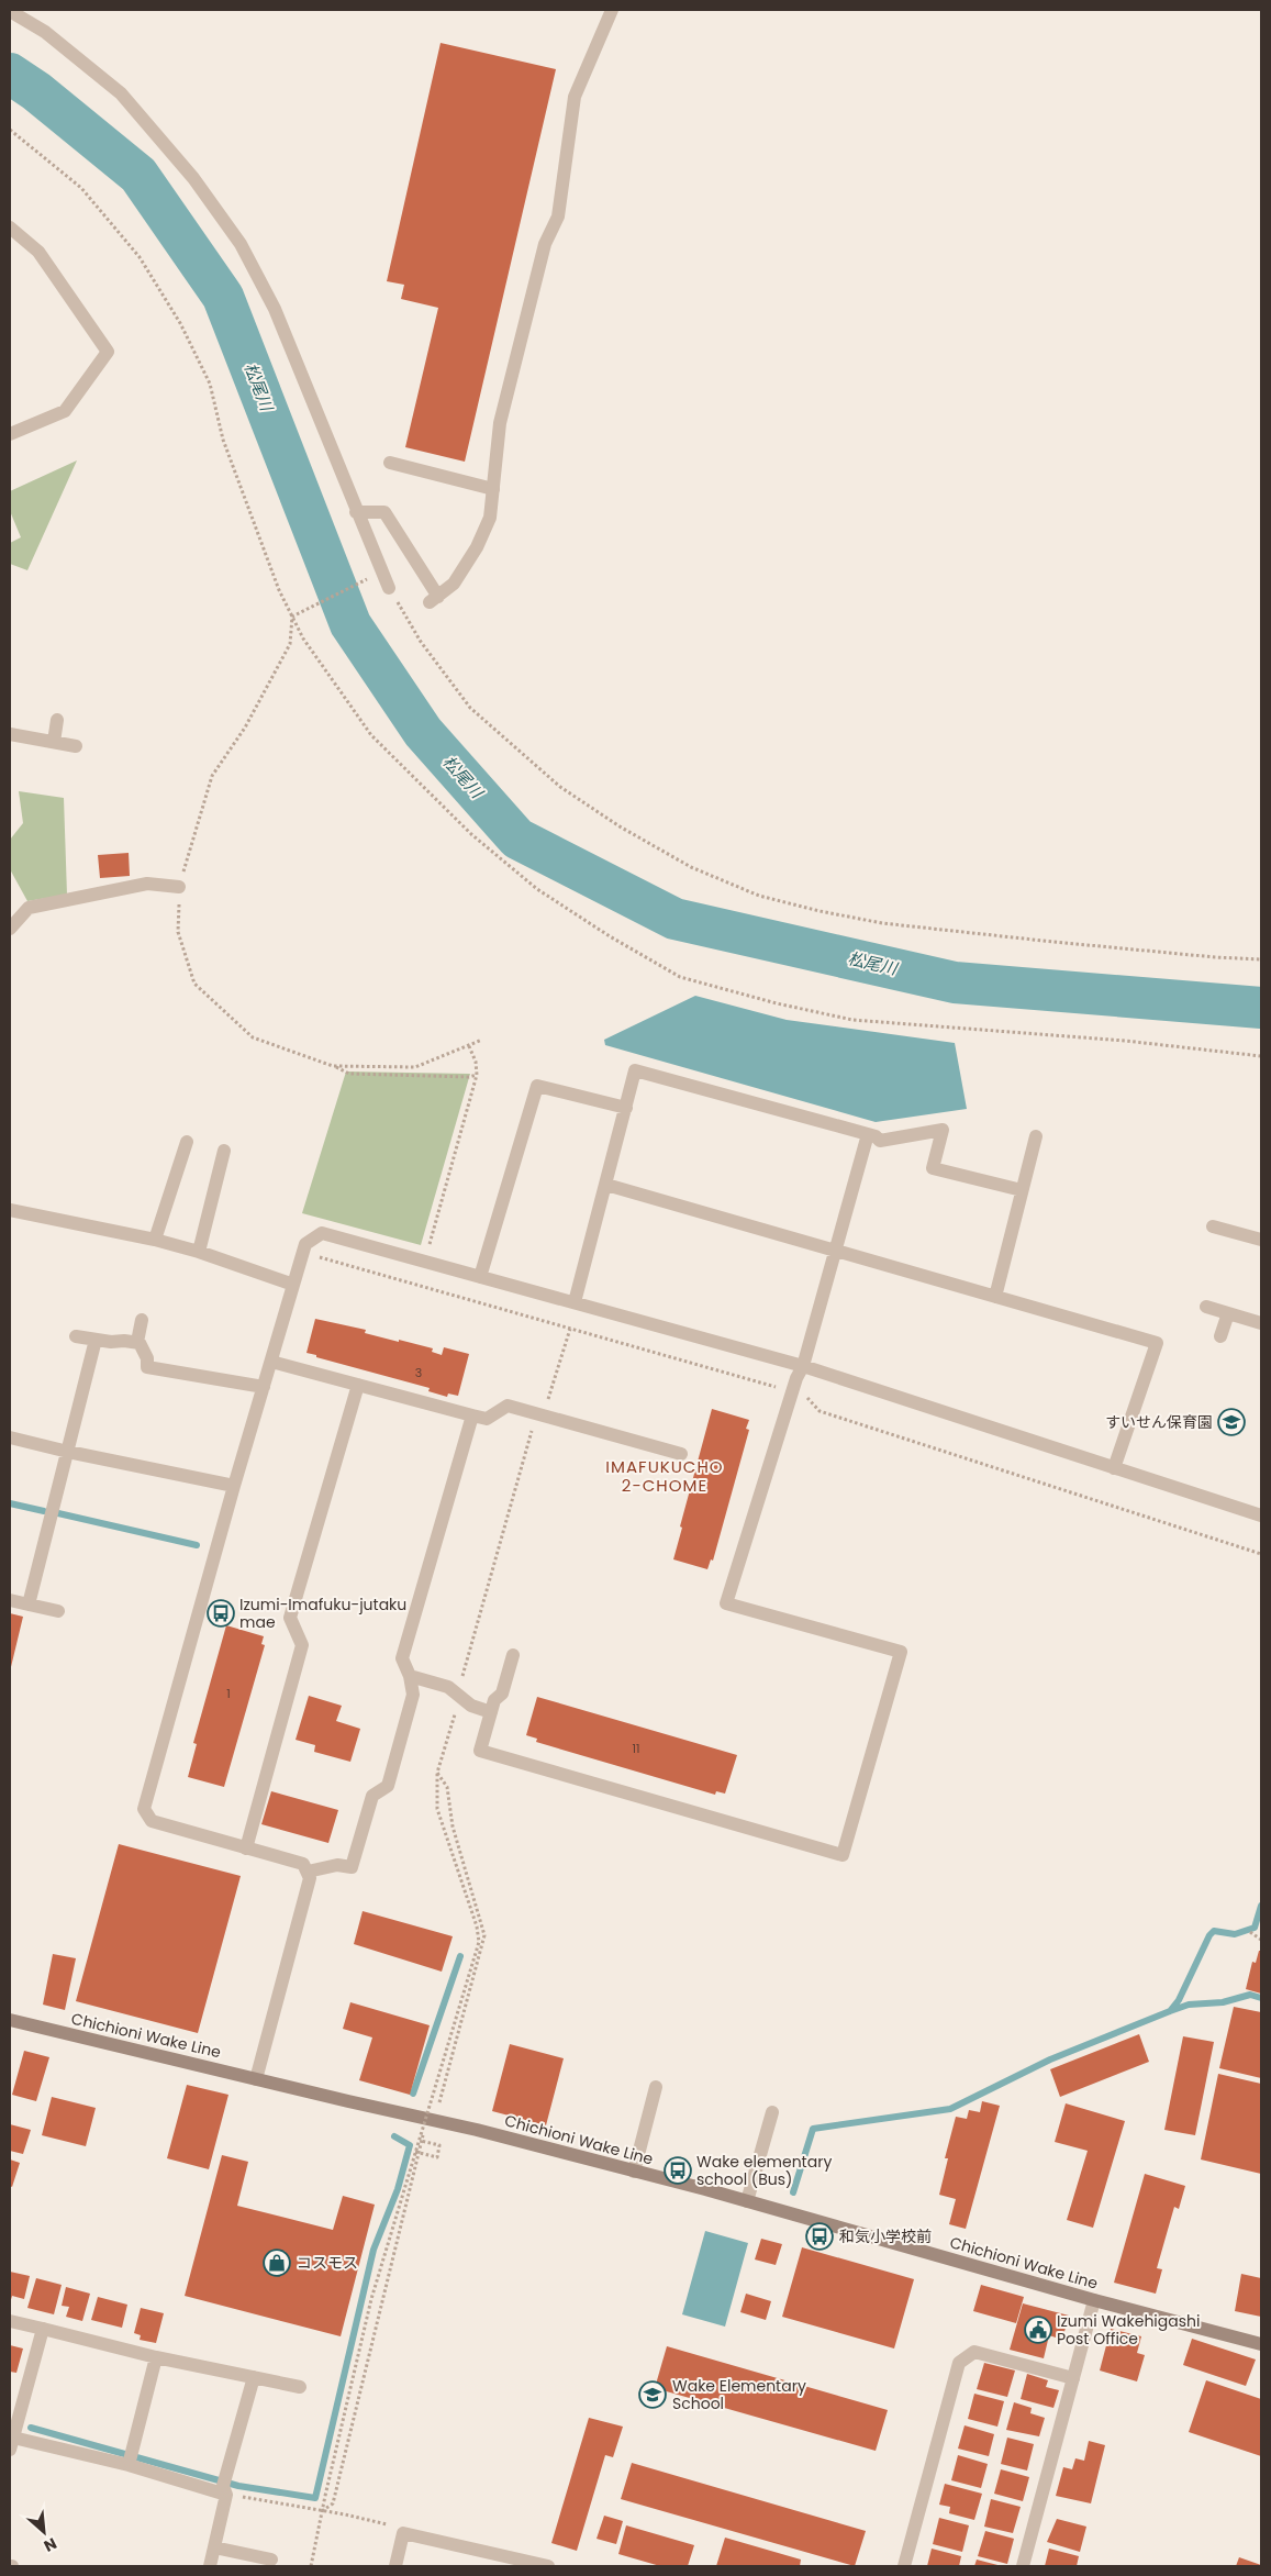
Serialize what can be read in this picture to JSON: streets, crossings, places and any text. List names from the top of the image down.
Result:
{
  "streets": {
    "main road": ["Chichioni Wake Line"]
  },
  "districts": ["IMAFUKUCHO 2-CHOME"],
  "water": ["松尾川"],
  "places": {
    "school or university": ["すいせん保育園", "Wake Elementary School"],
    "bus stop": ["Izumi-Imafuku-jutaku mae", "Wake elementary school (Bus)", "和気小学校前"],
    "shop": ["コスモス"],
    "public building": ["Izumi Wakehigashi Post Office"]
  },
  "house_numbers": ["3", "1", "11"],
  "north": "bottom right"
}
